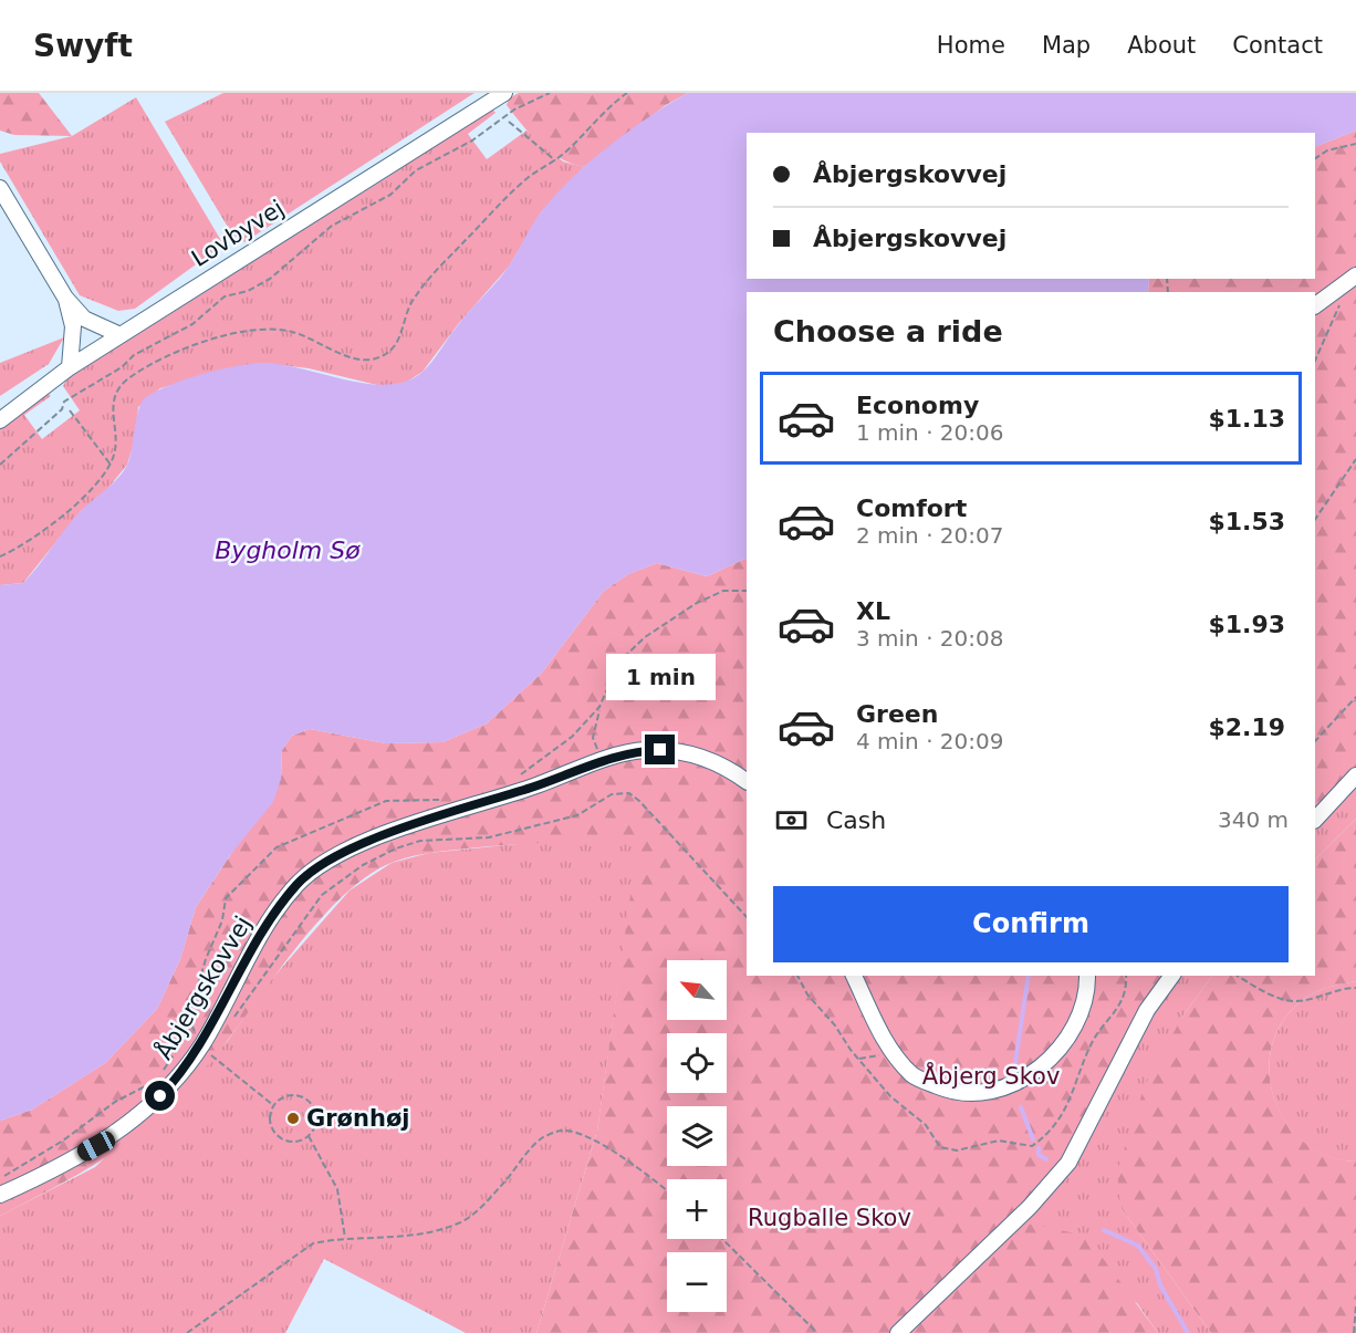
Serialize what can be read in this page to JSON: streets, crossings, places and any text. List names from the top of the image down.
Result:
{
  "streets": {
    "street": ["Lovbyvej", "Åbjergskovvej"]
  },
  "water": ["Bygholm Sø"],
  "parks": ["Åbjerg Skov", "Rugballe Skov"],
  "places": ["Grønhøj"],
  "north": "top left",
  "page": {
    "header": "Swyft",
    "nav": [
      "Home",
      "Map",
      "About",
      "Contact"
    ],
    "banner": ["Åbjergskovvej", "Åbjergskovvej"],
    "heading": "Choose a ride",
    "list": [
      {
        "name": "Economy",
        "note": "1 min · 20:06",
        "value": "$1.13"
      },
      {
        "name": "Comfort",
        "note": "2 min · 20:07",
        "value": "$1.53"
      },
      {
        "name": "XL",
        "note": "3 min · 20:08",
        "value": "$1.93"
      },
      {
        "name": "Green",
        "note": "4 min · 20:09",
        "value": "$2.19"
      }
    ],
    "bubble": "1 min",
    "pay": ["Cash", "340 m"],
    "buttons": "Confirm",
    "map_buttons": ["+", "−"]
  }
}
